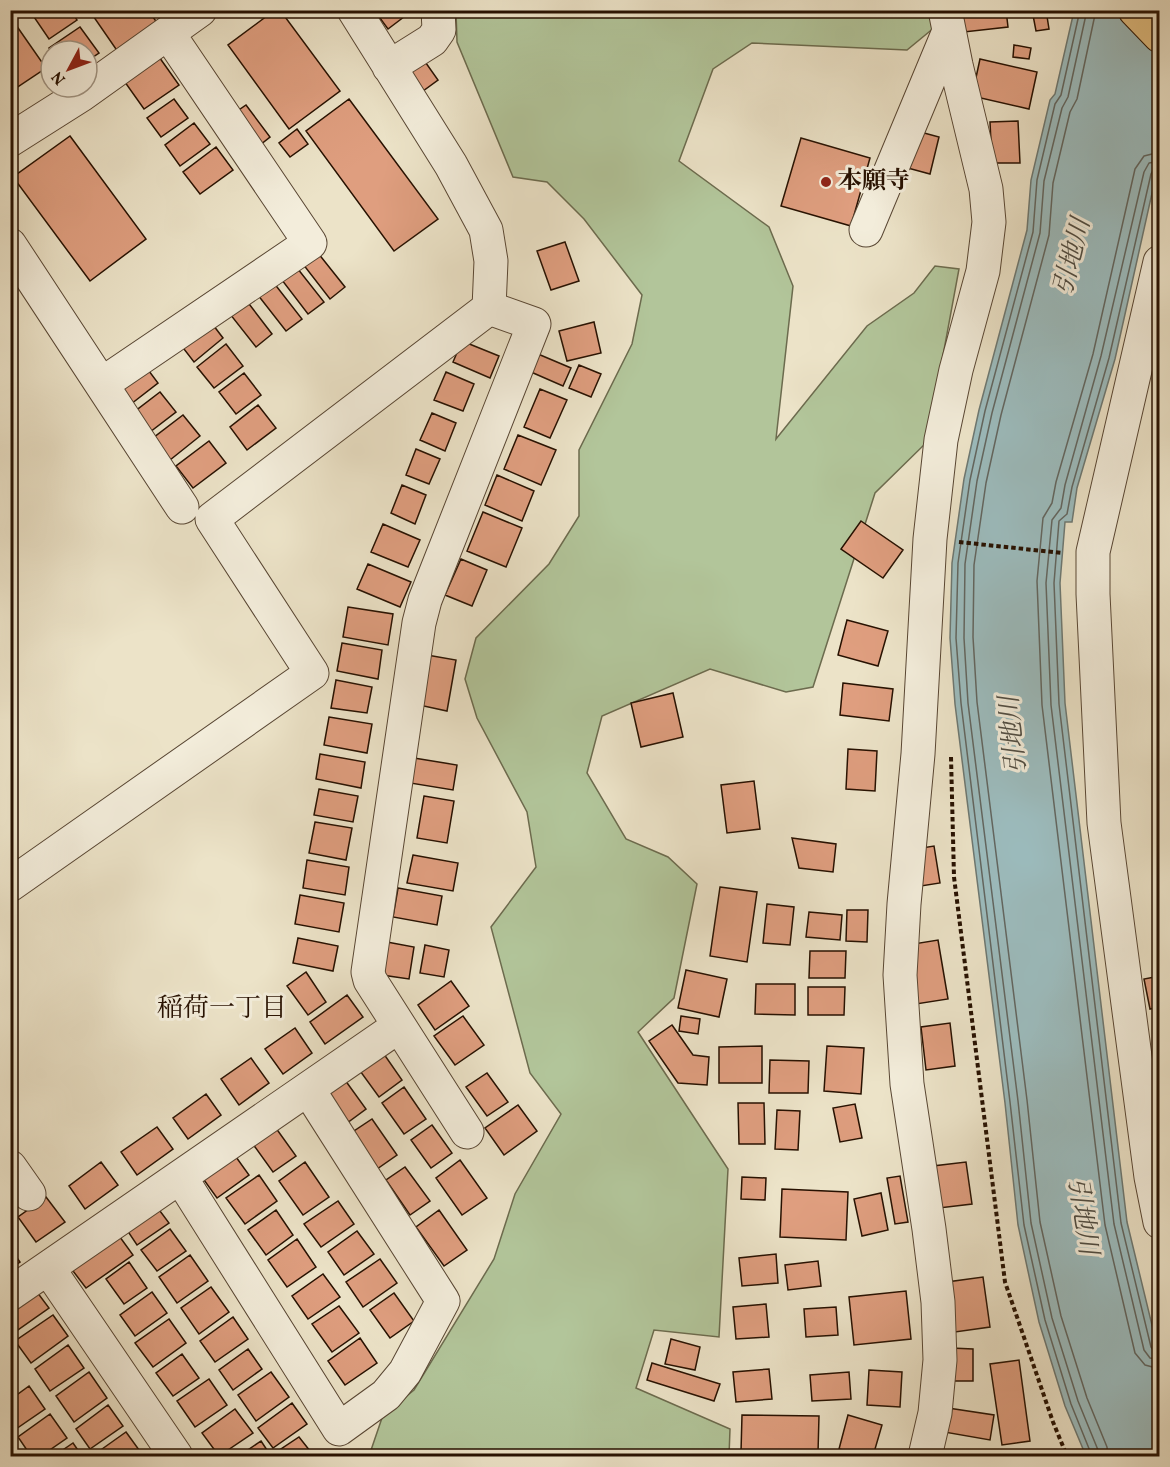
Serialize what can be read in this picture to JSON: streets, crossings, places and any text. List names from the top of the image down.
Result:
{
  "districts": ["稲荷一丁目"],
  "water": ["引地川"],
  "places": ["本願寺"],
  "north": "bottom left"
}
